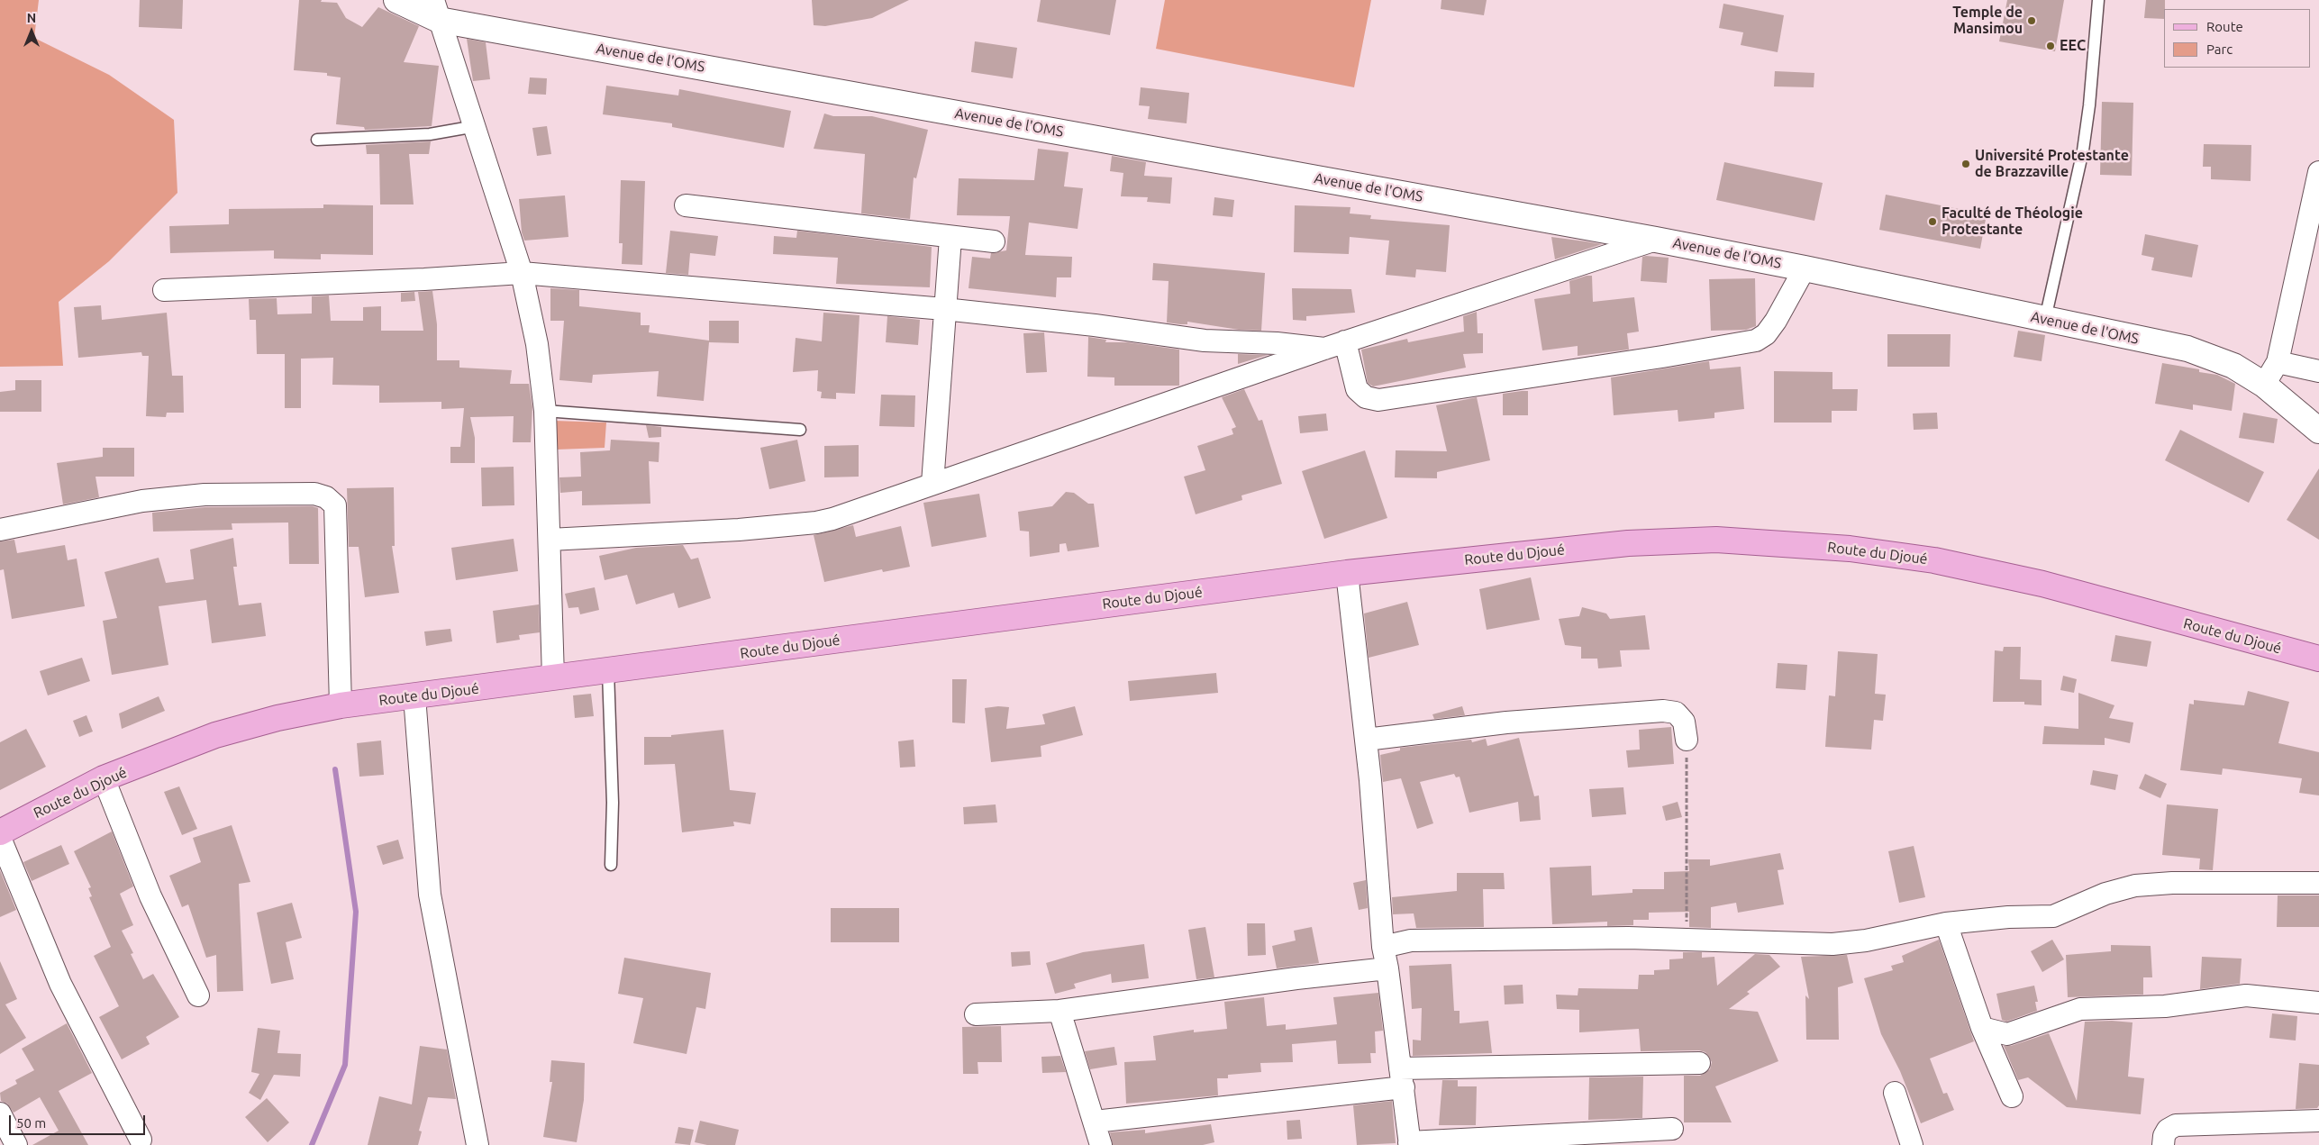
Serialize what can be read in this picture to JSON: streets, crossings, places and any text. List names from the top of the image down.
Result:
{
  "streets": {
    "main road": ["Route du Djoué"],
    "street": ["Avenue de l'OMS"]
  },
  "places": [
    "Temple de Mansimou",
    "EEC",
    "Université Protestante de Brazzaville",
    "Faculté de Théologie Protestante"
  ],
  "legend": ["Route", "Parc"],
  "scale_bar": "50 m",
  "north": "top"
}
